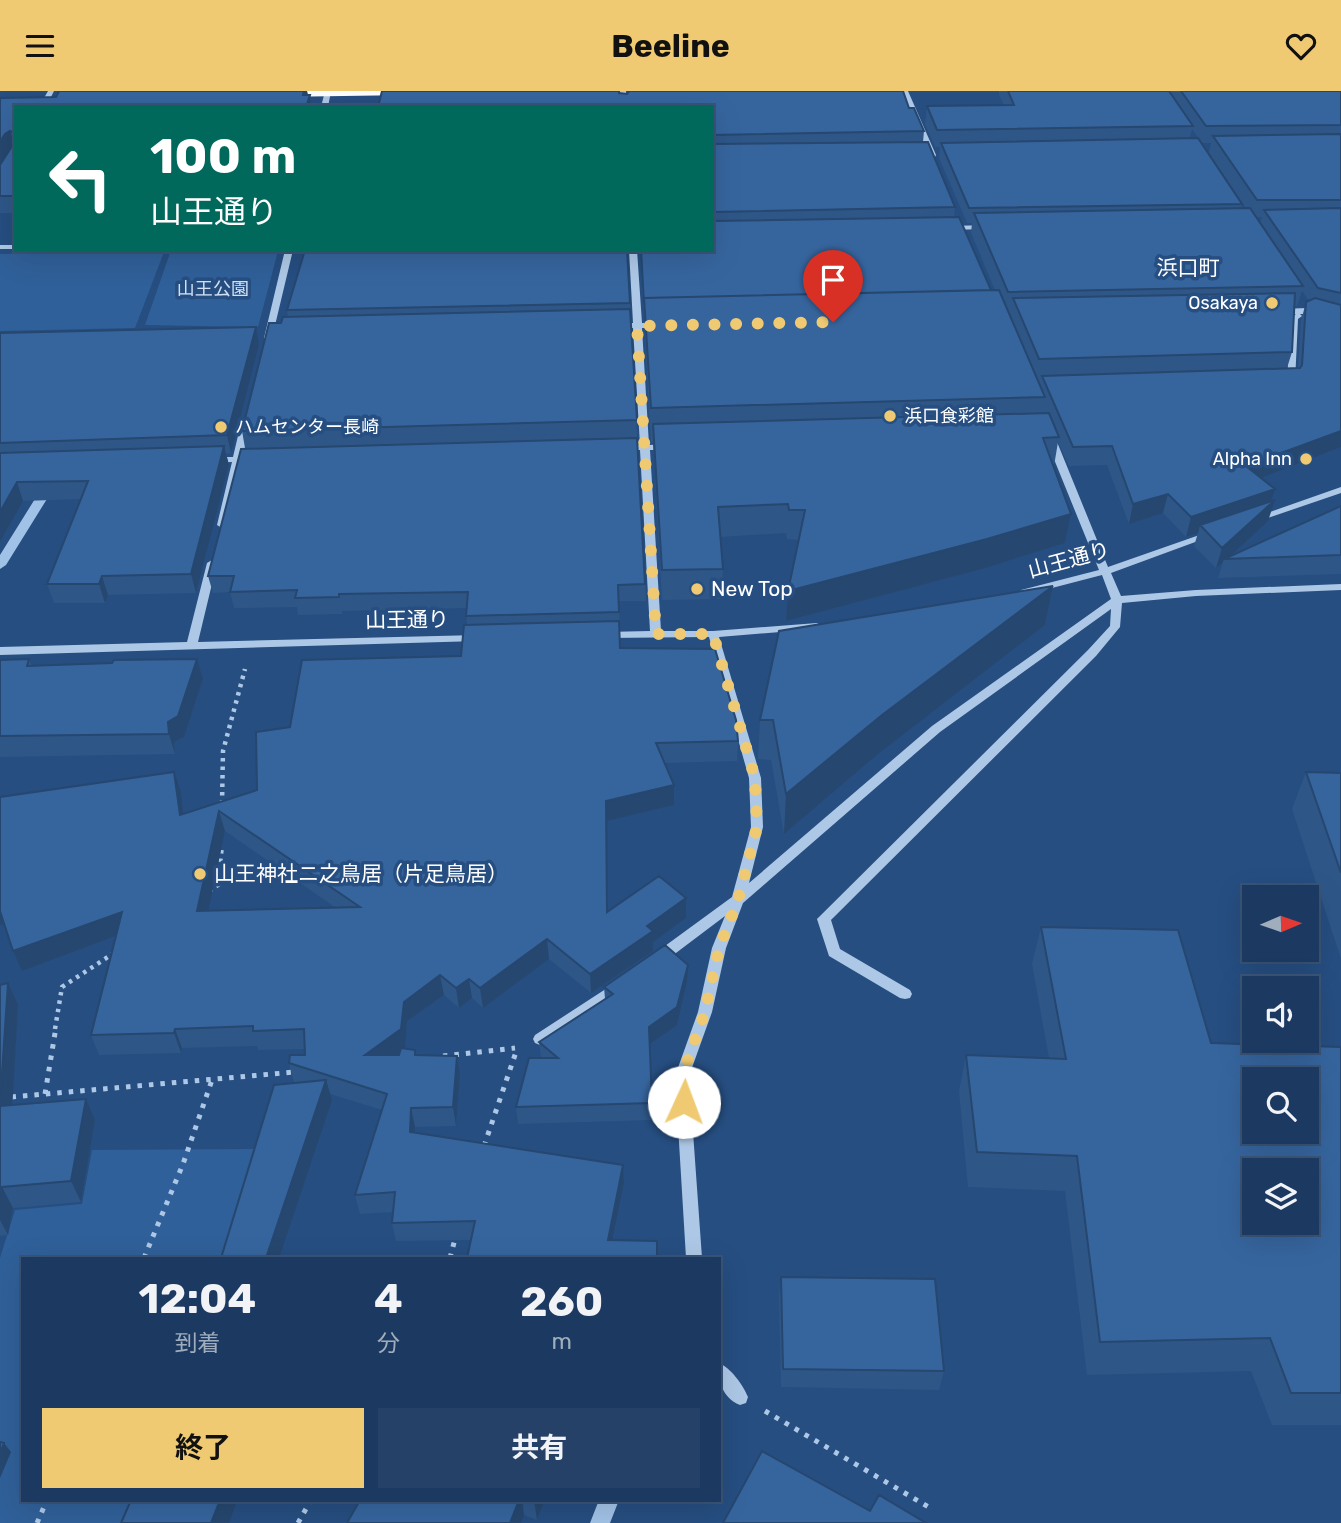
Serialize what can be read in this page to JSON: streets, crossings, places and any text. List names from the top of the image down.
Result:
{
  "streets": {
    "street": ["山王通り"]
  },
  "districts": ["浜口町"],
  "parks": ["山王公園"],
  "places": [
    "Osakaya",
    "浜口食彩館",
    "ハムセンター長崎",
    "Alpha Inn",
    "New Top",
    "山王神社ニ之鳥居（片足鳥居）"
  ],
  "north": "right",
  "page": {
    "header": "Beeline",
    "turn": ["100 m", "山王通り"],
    "eta": [
      "12:04",
      "到着",
      "4",
      "分",
      "260",
      "m"
    ],
    "buttons": ["終了", "共有"]
  }
}
